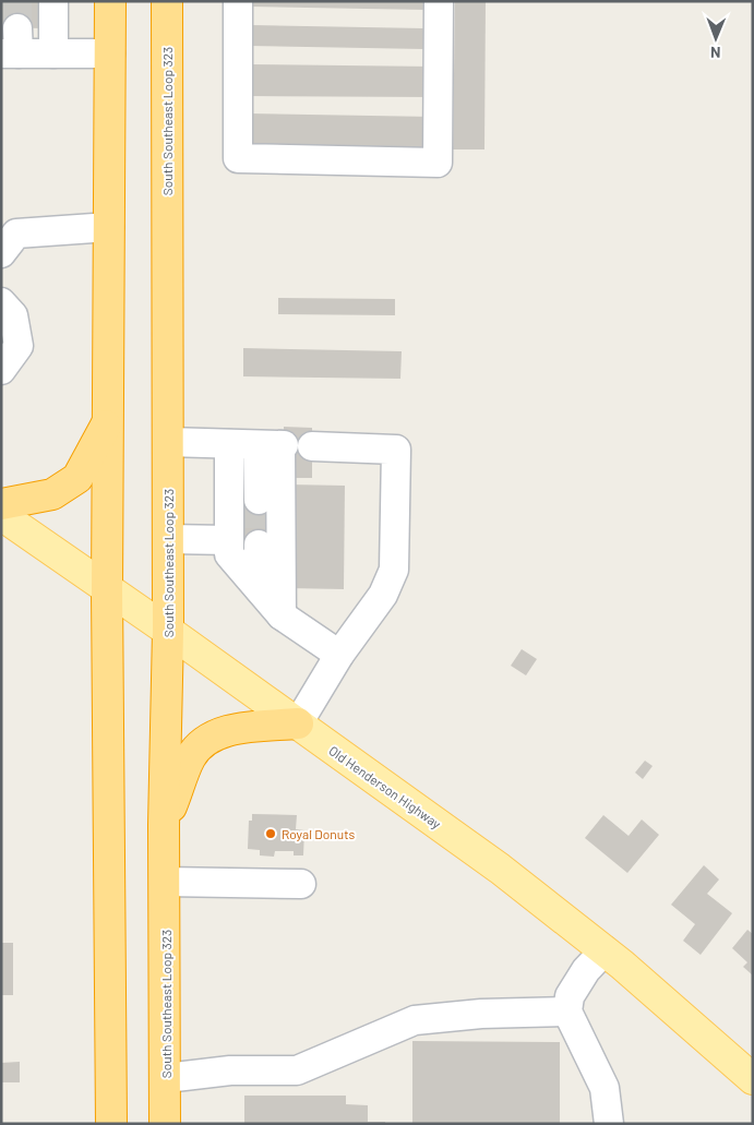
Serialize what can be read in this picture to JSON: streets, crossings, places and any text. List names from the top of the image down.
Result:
{
  "streets": {
    "highway": ["South Southeast Loop 323"],
    "main road": ["Old Henderson Highway"]
  },
  "crossings": [
    ["South Southeast Loop 323", "Old Henderson Highway"]
  ],
  "places": ["Royal Donuts"],
  "north": "bottom"
}
